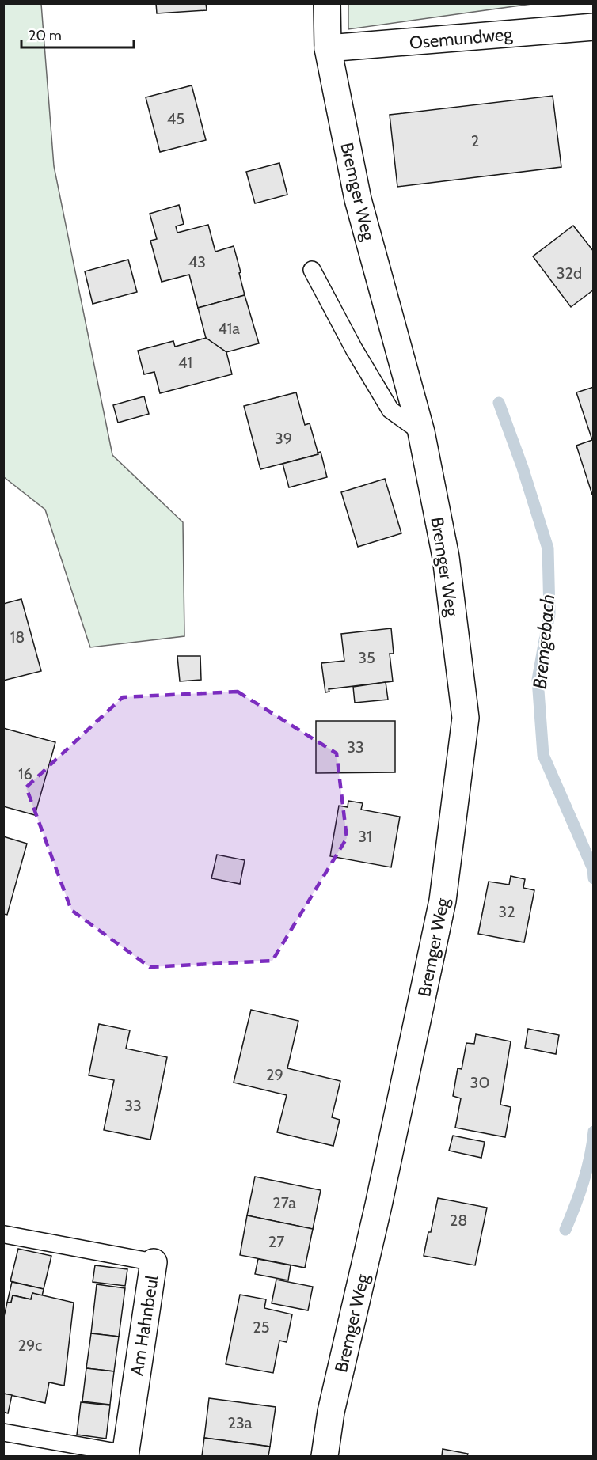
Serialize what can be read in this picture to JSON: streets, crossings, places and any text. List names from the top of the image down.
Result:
{
  "streets": {
    "street": ["Osemundweg", "Bremger Weg", "Am Hahnbeul"]
  },
  "crossings": [
    ["Osemundweg", "Bremger Weg"]
  ],
  "water": ["Bremgebach"],
  "house_numbers": [
    "45",
    "2",
    "43",
    "32d",
    "41a",
    "41",
    "39",
    "18",
    "35",
    "33",
    "16",
    "31",
    "32",
    "29",
    "30",
    "33",
    "27a",
    "28",
    "27",
    "25",
    "29c",
    "23a"
  ],
  "scale_bar": "20 m"
}
